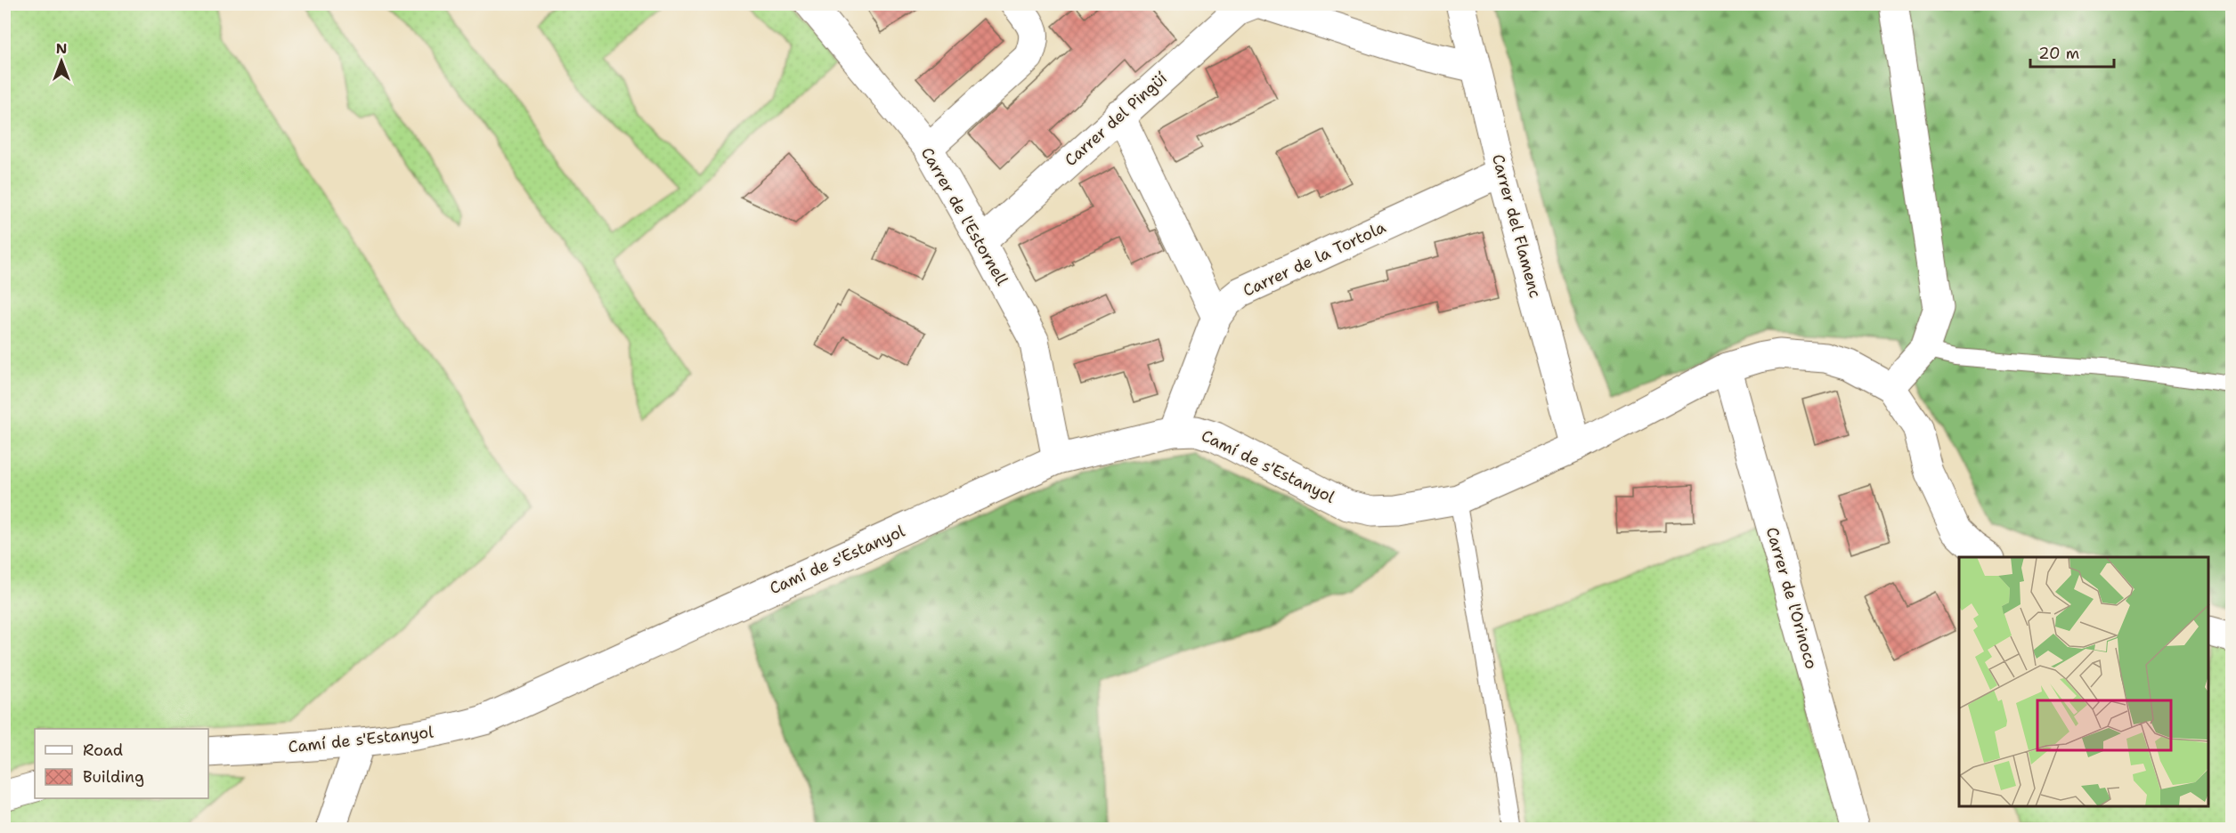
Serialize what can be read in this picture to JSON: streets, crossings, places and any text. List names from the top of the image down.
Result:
{
  "streets": {
    "street": [
      "Carrer del Pingüí",
      "Carrer de l'Estornell",
      "Carrer del Flamenc",
      "Carrer de la Tortola",
      "Camí de s'Estanyol",
      "Carrer de l'Orinoco"
    ]
  },
  "crossings": [
    ["Carrer del Pingüí", "Carrer de l'Estornell"],
    ["Carrer de l'Estornell", "Camí de s'Estanyol"],
    ["Carrer del Flamenc", "Carrer de la Tortola"],
    ["Carrer del Flamenc", "Camí de s'Estanyol"],
    ["Carrer de la Tortola", "Camí de s'Estanyol"],
    ["Camí de s'Estanyol", "Carrer de l'Orinoco"]
  ],
  "legend": ["Road", "Building"],
  "scale_bar": "20 m",
  "north": "top"
}
